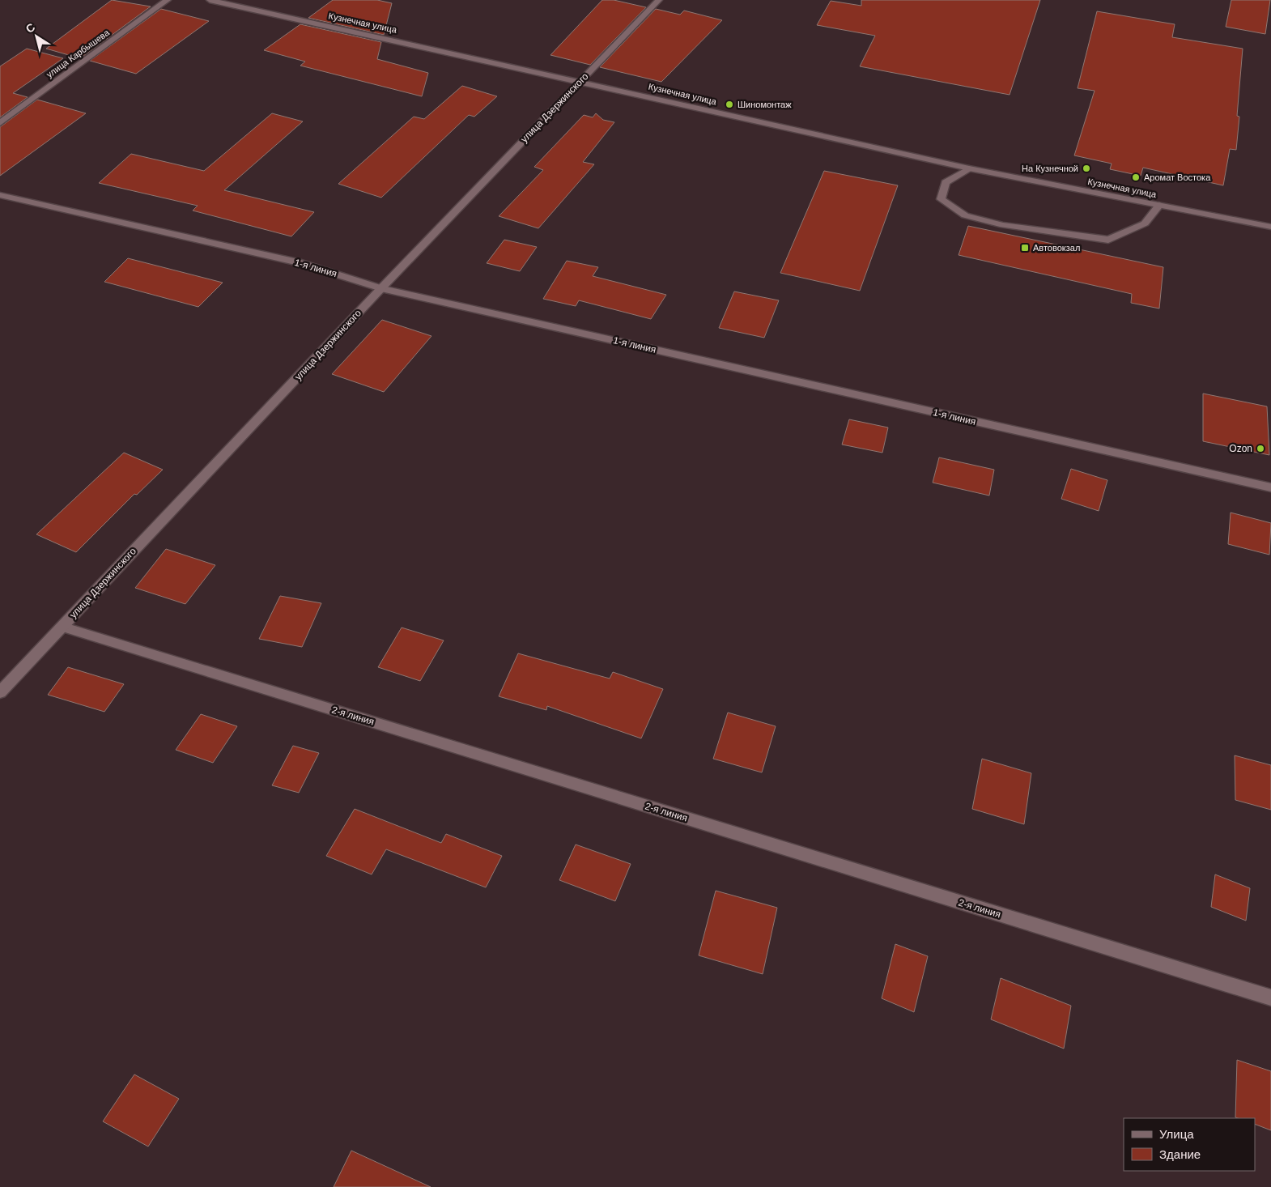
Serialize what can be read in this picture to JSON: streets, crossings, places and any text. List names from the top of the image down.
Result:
{
  "streets": {
    "street": [
      "Кузнечная улица",
      "улица Карбышева",
      "улица Дзержинского",
      "1-я линия",
      "2-я линия"
    ]
  },
  "crossings": [
    ["Кузнечная улица", "улица Дзержинского"],
    ["улица Дзержинского", "1-я линия"],
    ["улица Дзержинского", "2-я линия"]
  ],
  "places": {
    "other": [
      "Шиномонтаж",
      "На Кузнечной",
      "Аромат Востока",
      "Ozon"
    ],
    "transit": ["Автовокзал"]
  },
  "legend": ["Улица", "Здание"],
  "north": "top left"
}
